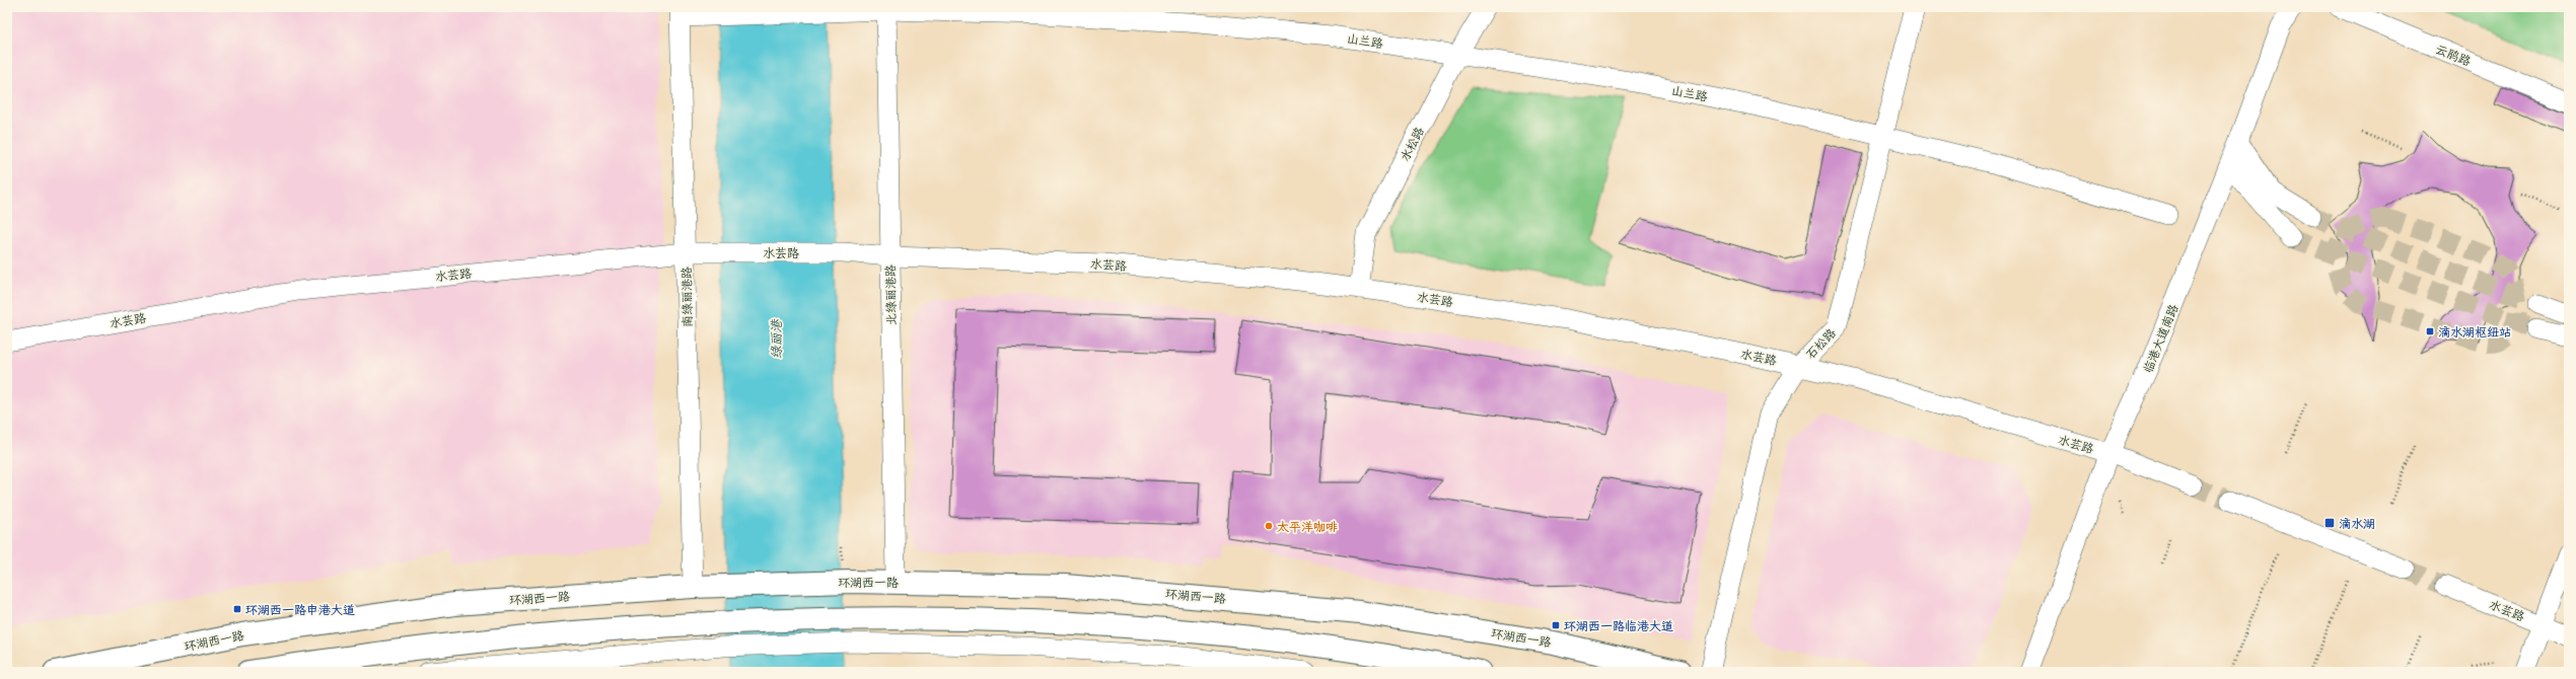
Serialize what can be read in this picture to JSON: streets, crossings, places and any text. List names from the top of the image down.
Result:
{
  "streets": {
    "main road": ["环湖西一路"],
    "street": [
      "山兰路",
      "云鹃路",
      "水松路",
      "水芸路",
      "北绿丽港路",
      "南绿丽港路",
      "临港大道南路",
      "石松路"
    ]
  },
  "crossings": [
    ["山兰路", "水松路"],
    ["山兰路", "北绿丽港路"],
    ["山兰路", "南绿丽港路"],
    ["山兰路", "石松路"],
    ["水松路", "水芸路"],
    ["水芸路", "北绿丽港路"],
    ["水芸路", "南绿丽港路"],
    ["水芸路", "临港大道南路"],
    ["水芸路", "石松路"],
    ["北绿丽港路", "环湖西一路"],
    ["南绿丽港路", "环湖西一路"]
  ],
  "water": ["绿丽港"],
  "places": {
    "transit": [
      "滴水湖枢纽站",
      "滴水湖",
      "环湖西一路申港大道",
      "环湖西一路临港大道"
    ],
    "other": ["太平洋咖啡"]
  }
}
